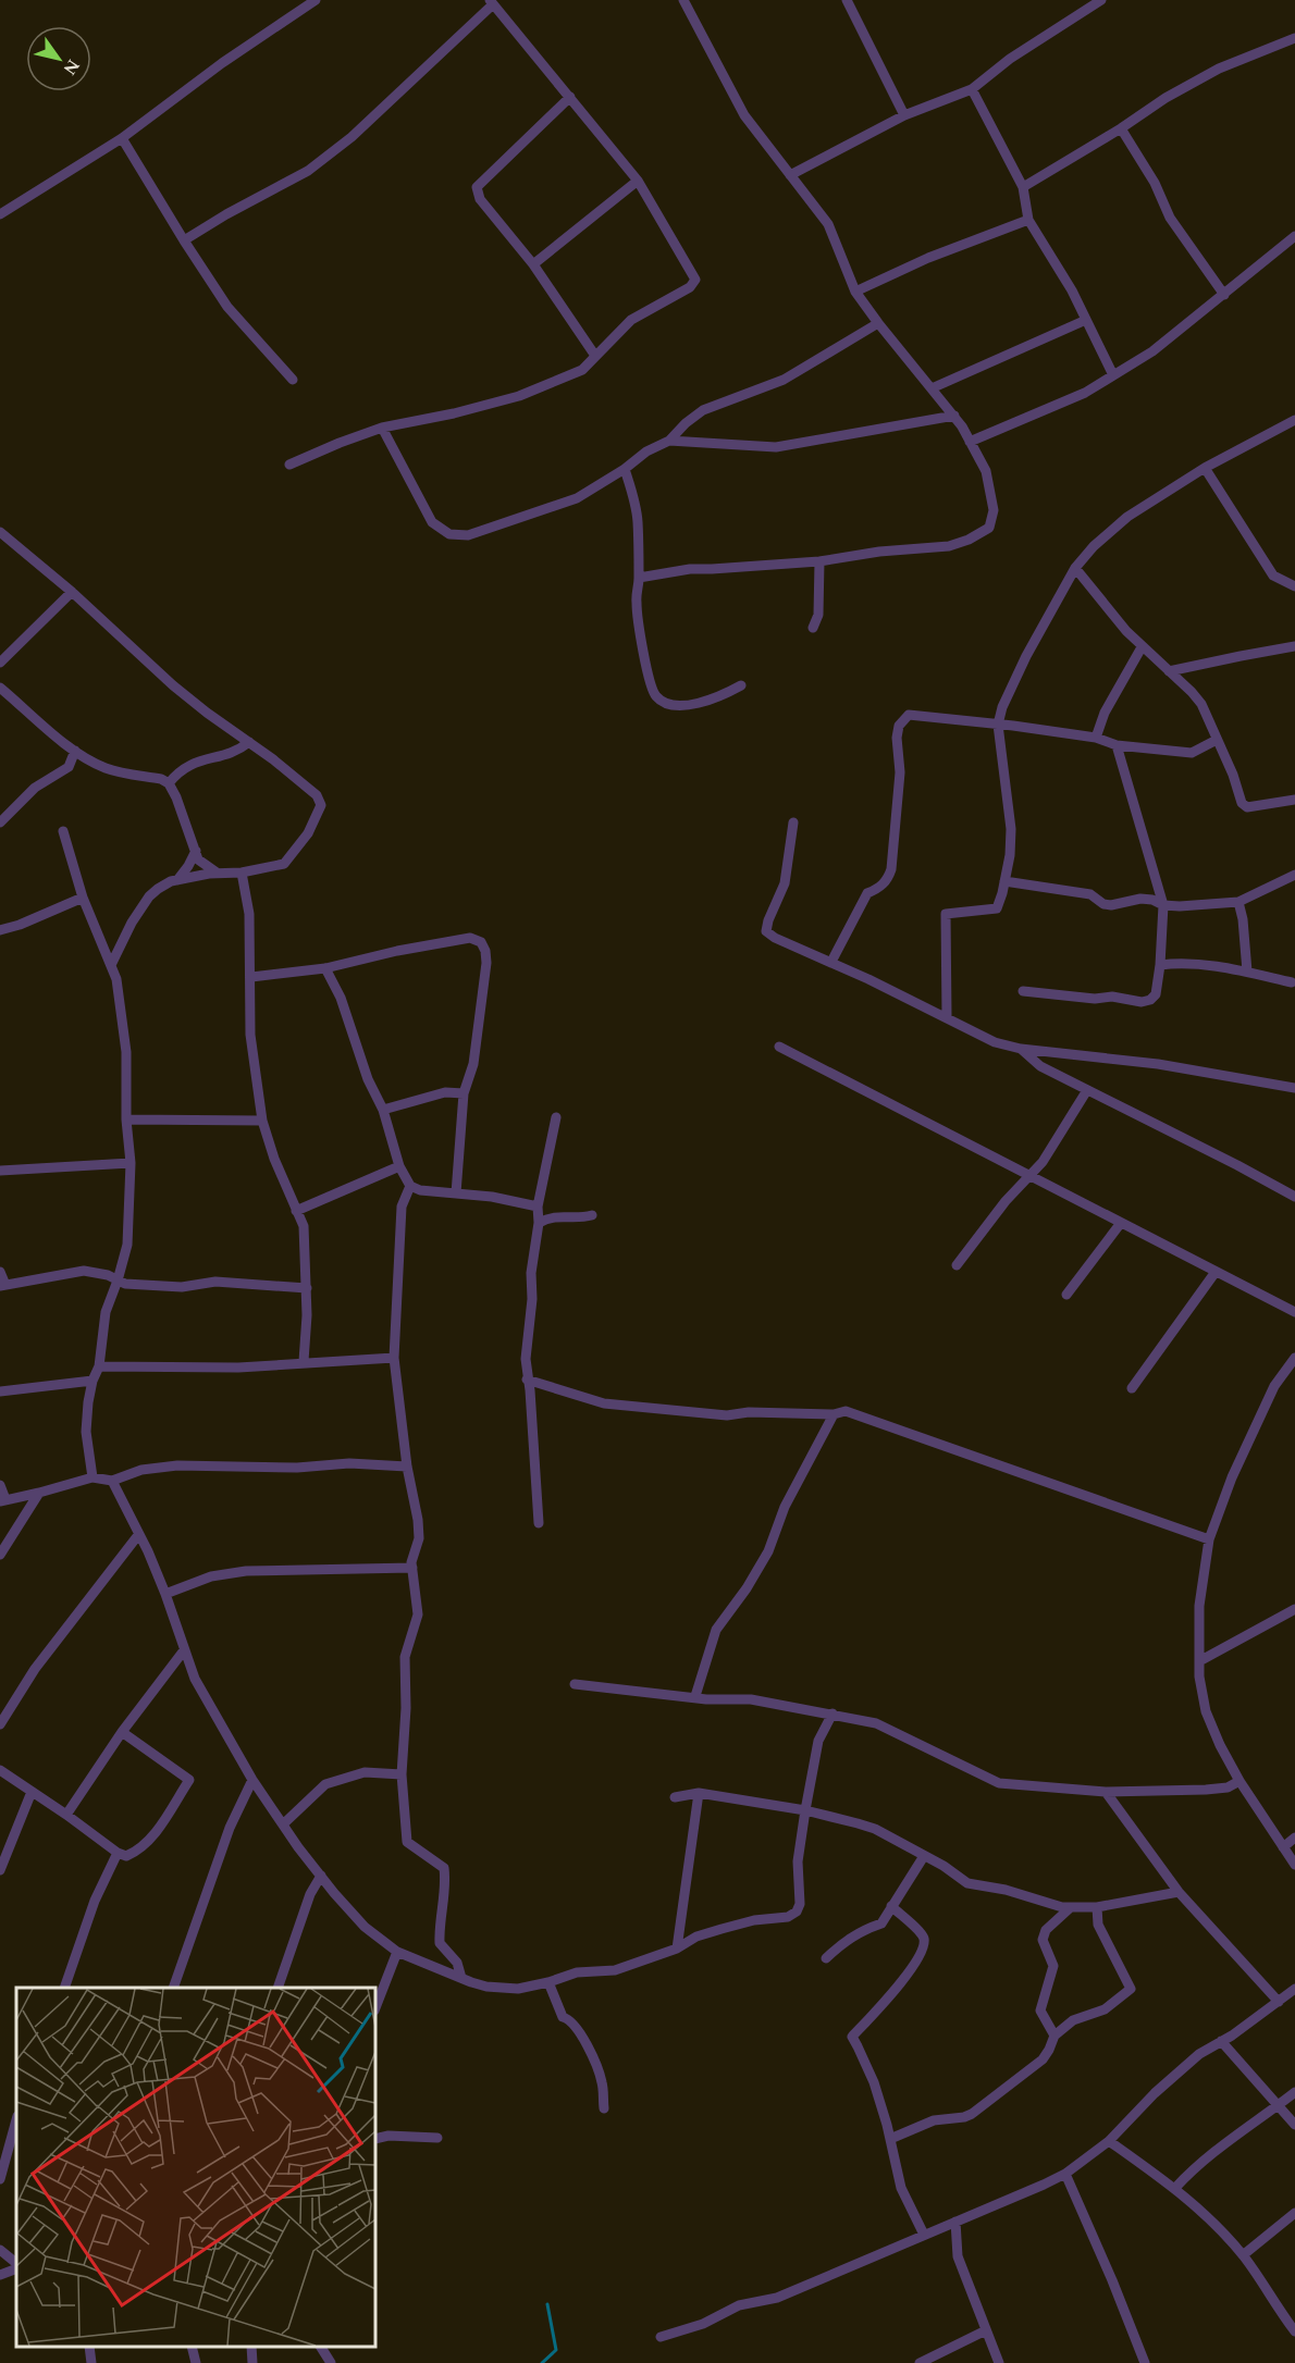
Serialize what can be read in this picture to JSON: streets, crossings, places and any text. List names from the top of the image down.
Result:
{
  "north": "bottom right"
}
